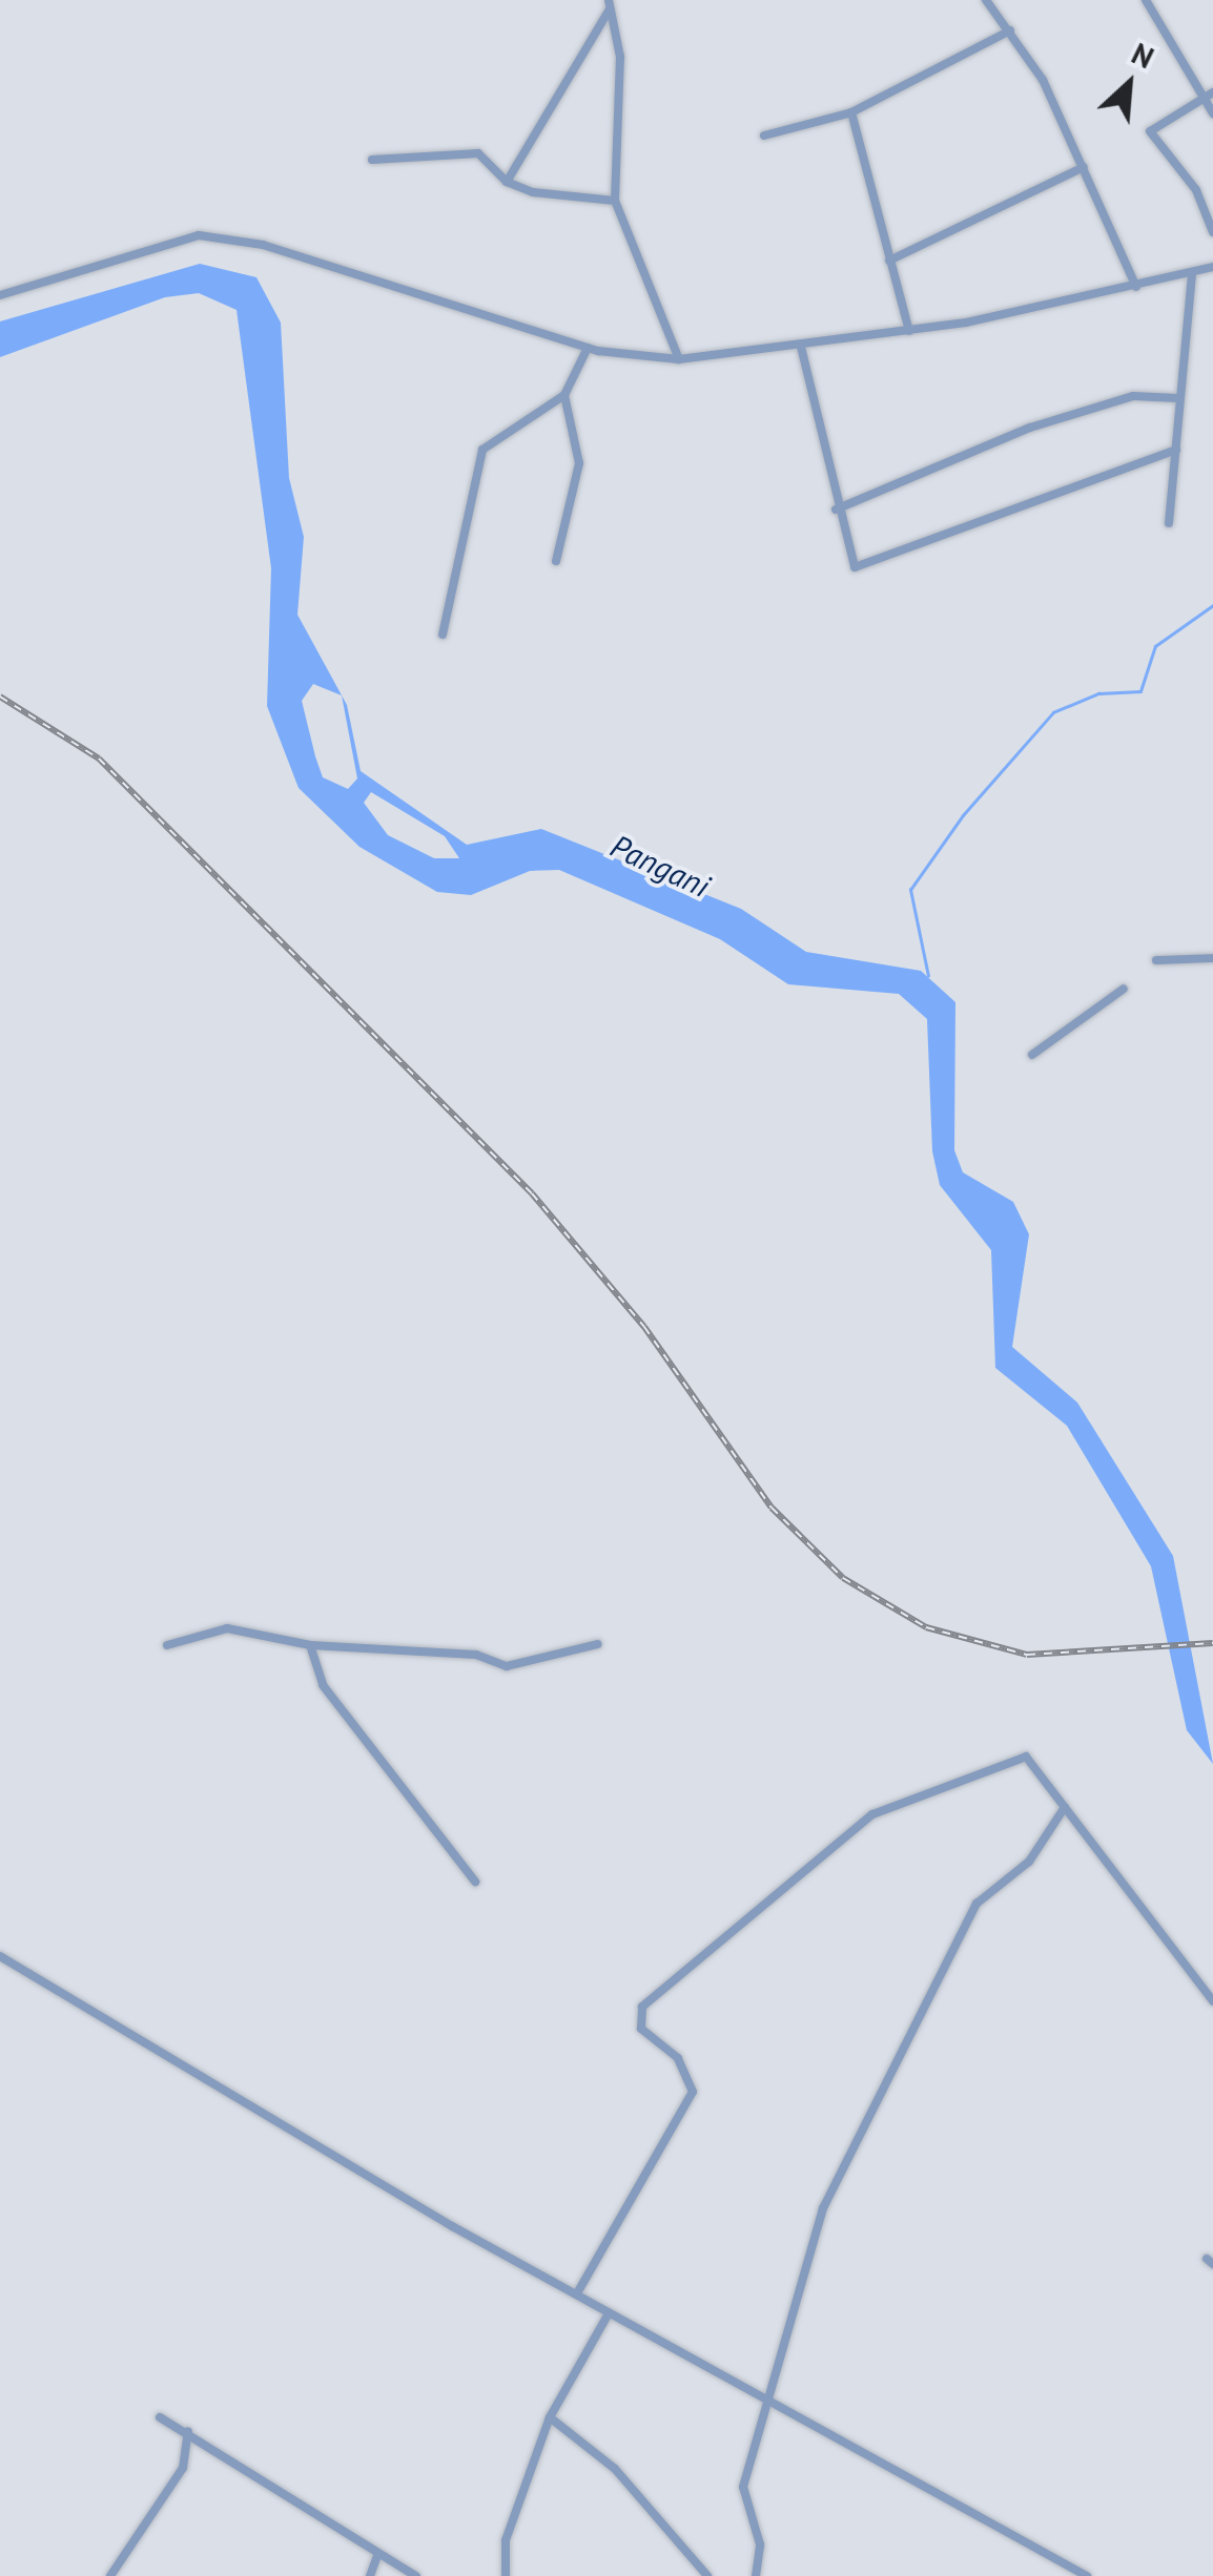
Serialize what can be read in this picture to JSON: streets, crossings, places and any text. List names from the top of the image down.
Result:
{
  "water": ["Pangani"],
  "north": "top right"
}
